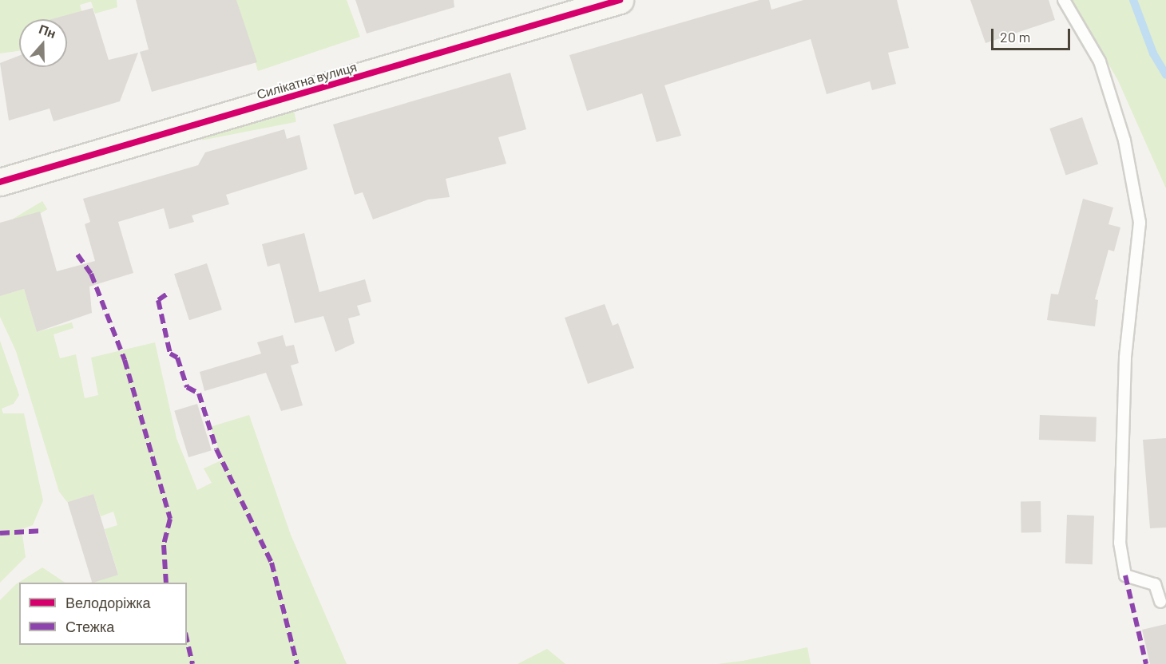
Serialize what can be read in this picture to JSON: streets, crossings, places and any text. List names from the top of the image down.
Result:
{
  "streets": {
    "street": ["Силікатна вулиця"]
  },
  "legend": ["Велодоріжка", "Стежка"],
  "scale_bar": "20 m",
  "north": "top"
}
